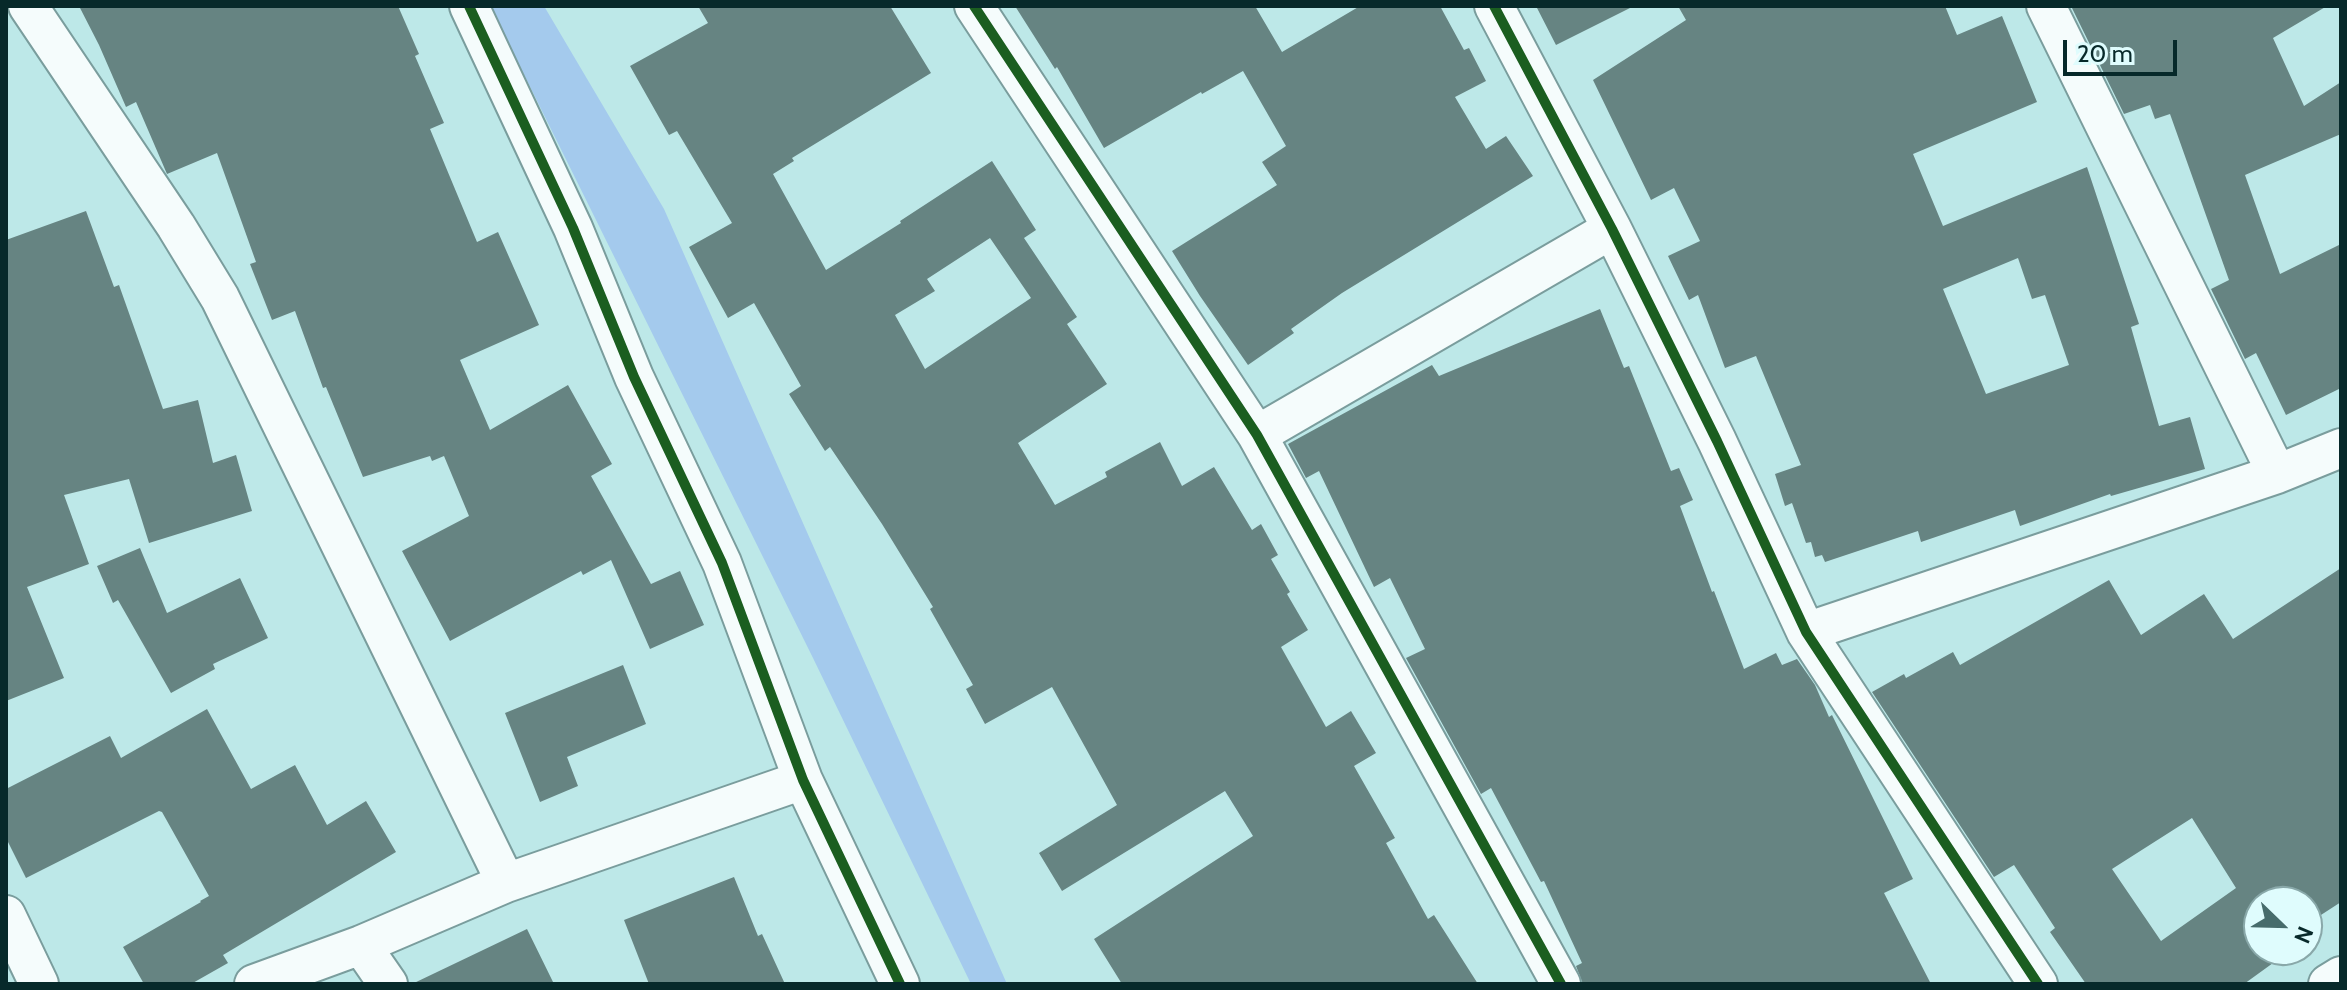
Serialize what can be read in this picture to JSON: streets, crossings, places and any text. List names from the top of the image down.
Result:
{
  "scale_bar": "20 m",
  "north": "bottom right"
}
